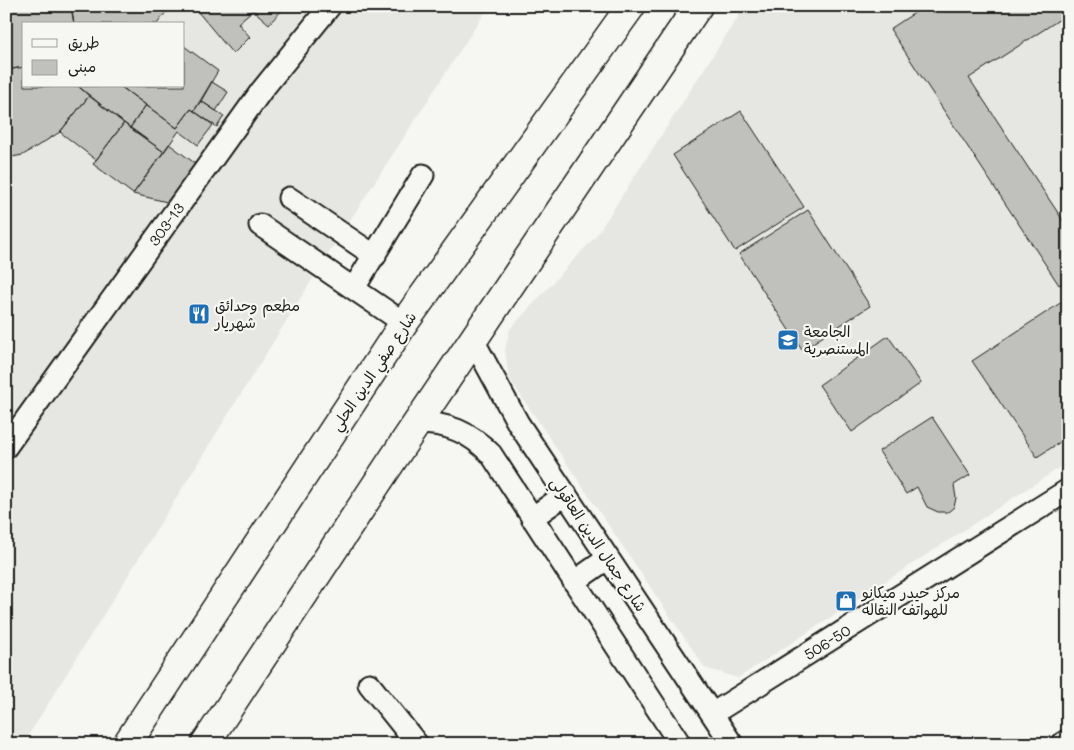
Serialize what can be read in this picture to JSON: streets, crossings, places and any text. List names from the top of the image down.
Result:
{
  "streets": {
    "main road": ["شارع صفي الدين الحلي"],
    "street": ["303-13", "شارع جمال الدين العاقولي", "506-50"]
  },
  "crossings": [
    ["شارع جمال الدين العاقولي", "506-50"]
  ],
  "places": {
    "restaurant": ["مطعم وحدائق شهريار"],
    "school or university": ["الجامعة المستنصرية"],
    "shop": ["مركز حيدر ميكانو للهواتف النقاله"]
  },
  "legend": ["طريق", "مبنى"]
}
